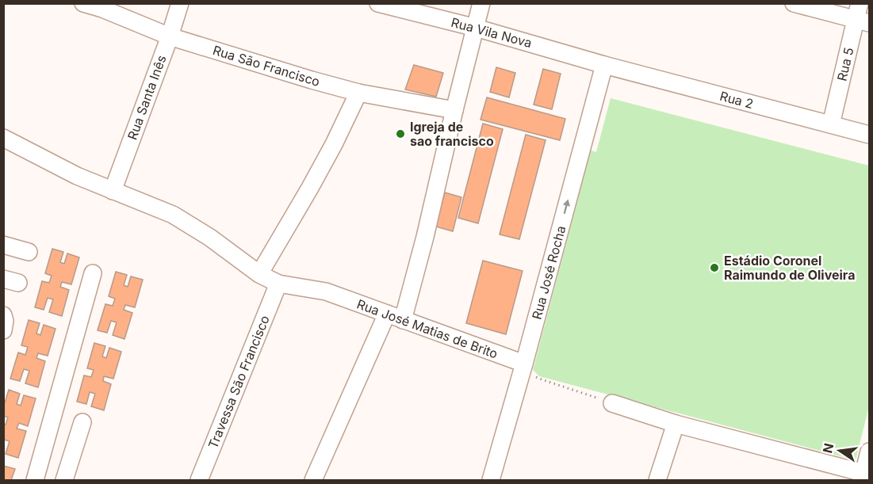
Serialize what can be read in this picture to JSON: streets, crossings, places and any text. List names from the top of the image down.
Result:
{
  "streets": {
    "street": [
      "Rua Vila Nova",
      "Rua 5",
      "Rua São Francisco",
      "Rua Santa Inês",
      "Rua 2",
      "Rua José Rocha",
      "Rua José Matias de Brito",
      "Travessa São Francisco"
    ]
  },
  "crossings": [
    ["Rua Vila Nova", "Rua 2"],
    ["Rua Vila Nova", "Rua José Rocha"],
    ["Rua 5", "Rua 2"],
    ["Rua São Francisco", "Rua Santa Inês"],
    ["Rua Santa Inês", "Rua José Matias de Brito"],
    ["Rua 2", "Rua José Rocha"],
    ["Rua José Rocha", "Rua José Matias de Brito"],
    ["Rua José Matias de Brito", "Travessa São Francisco"]
  ],
  "places": ["Igreja de sao francisco", "Estádio Coronel Raimundo de Oliveira"],
  "north": "left"
}
